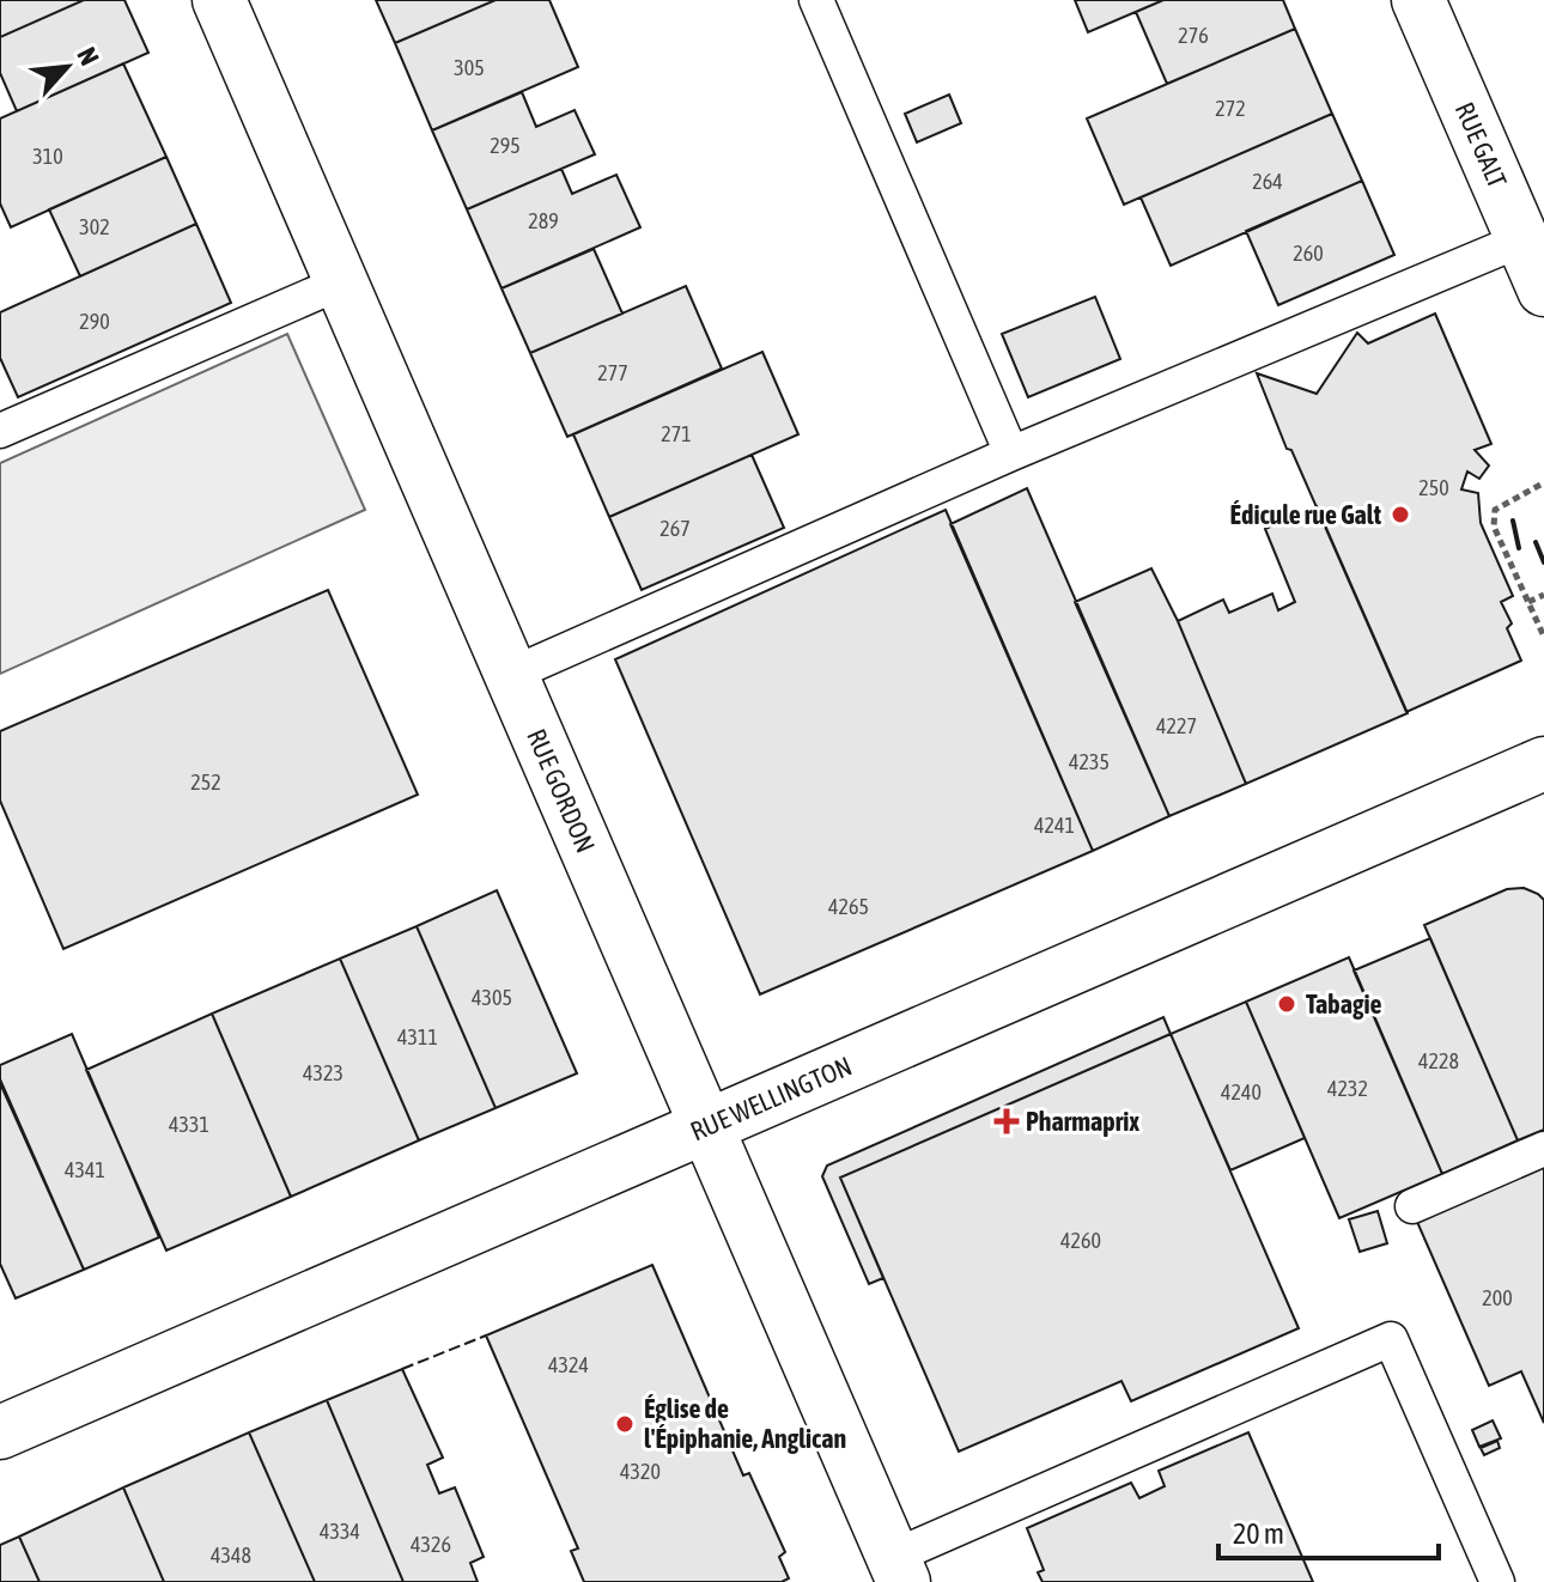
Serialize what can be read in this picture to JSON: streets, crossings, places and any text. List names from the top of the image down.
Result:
{
  "streets": {
    "main road": ["RUE GALT", "RUE GORDON", "RUE WELLINGTON"]
  },
  "crossings": [
    ["RUE GORDON", "RUE WELLINGTON"]
  ],
  "places": {
    "other": ["Édicule rue Galt", "Tabagie", "Église de l'Épiphanie, Anglican"],
    "health": ["Pharmaprix"]
  },
  "house_numbers": [
    "276",
    "305",
    "272",
    "295",
    "310",
    "264",
    "289",
    "302",
    "260",
    "290",
    "277",
    "271",
    "250",
    "267",
    "4227",
    "4235",
    "252",
    "4241",
    "4265",
    "4305",
    "4311",
    "4228",
    "4323",
    "4232",
    "4240",
    "4331",
    "4341",
    "4260",
    "200",
    "4324",
    "4320",
    "4334",
    "4326",
    "4348"
  ],
  "scale_bar": "20 m",
  "north": "top right"
}
